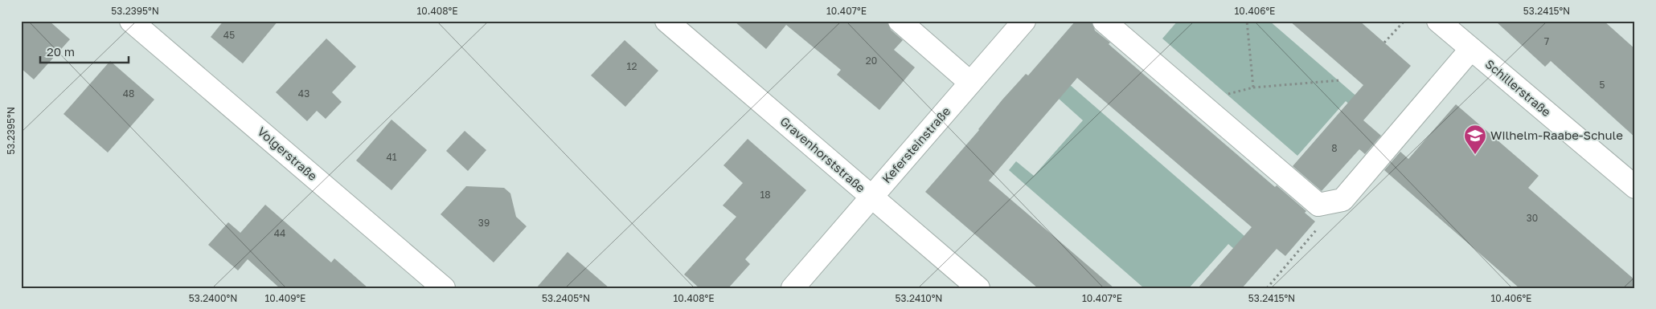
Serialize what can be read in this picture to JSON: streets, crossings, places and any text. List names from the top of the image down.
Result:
{
  "streets": {
    "street": [
      "Schillerstraße",
      "Kefersteinstraße",
      "Volgerstraße",
      "Gravenhorststraße"
    ]
  },
  "crossings": [
    ["Kefersteinstraße", "Gravenhorststraße"]
  ],
  "places": {
    "school or university": ["Wilhelm-Raabe-Schule"]
  },
  "house_numbers": [
    "45",
    "7",
    "20",
    "12",
    "5",
    "48",
    "43",
    "8",
    "41",
    "18",
    "30",
    "39",
    "44"
  ],
  "scale_bar": "20 m",
  "coordinates": [
    "53.2395°N",
    "10.408°E",
    "10.407°E",
    "10.406°E",
    "53.2415°N",
    "53.2400°N",
    "10.409°E",
    "53.2405°N",
    "53.2410°N"
  ]
}
